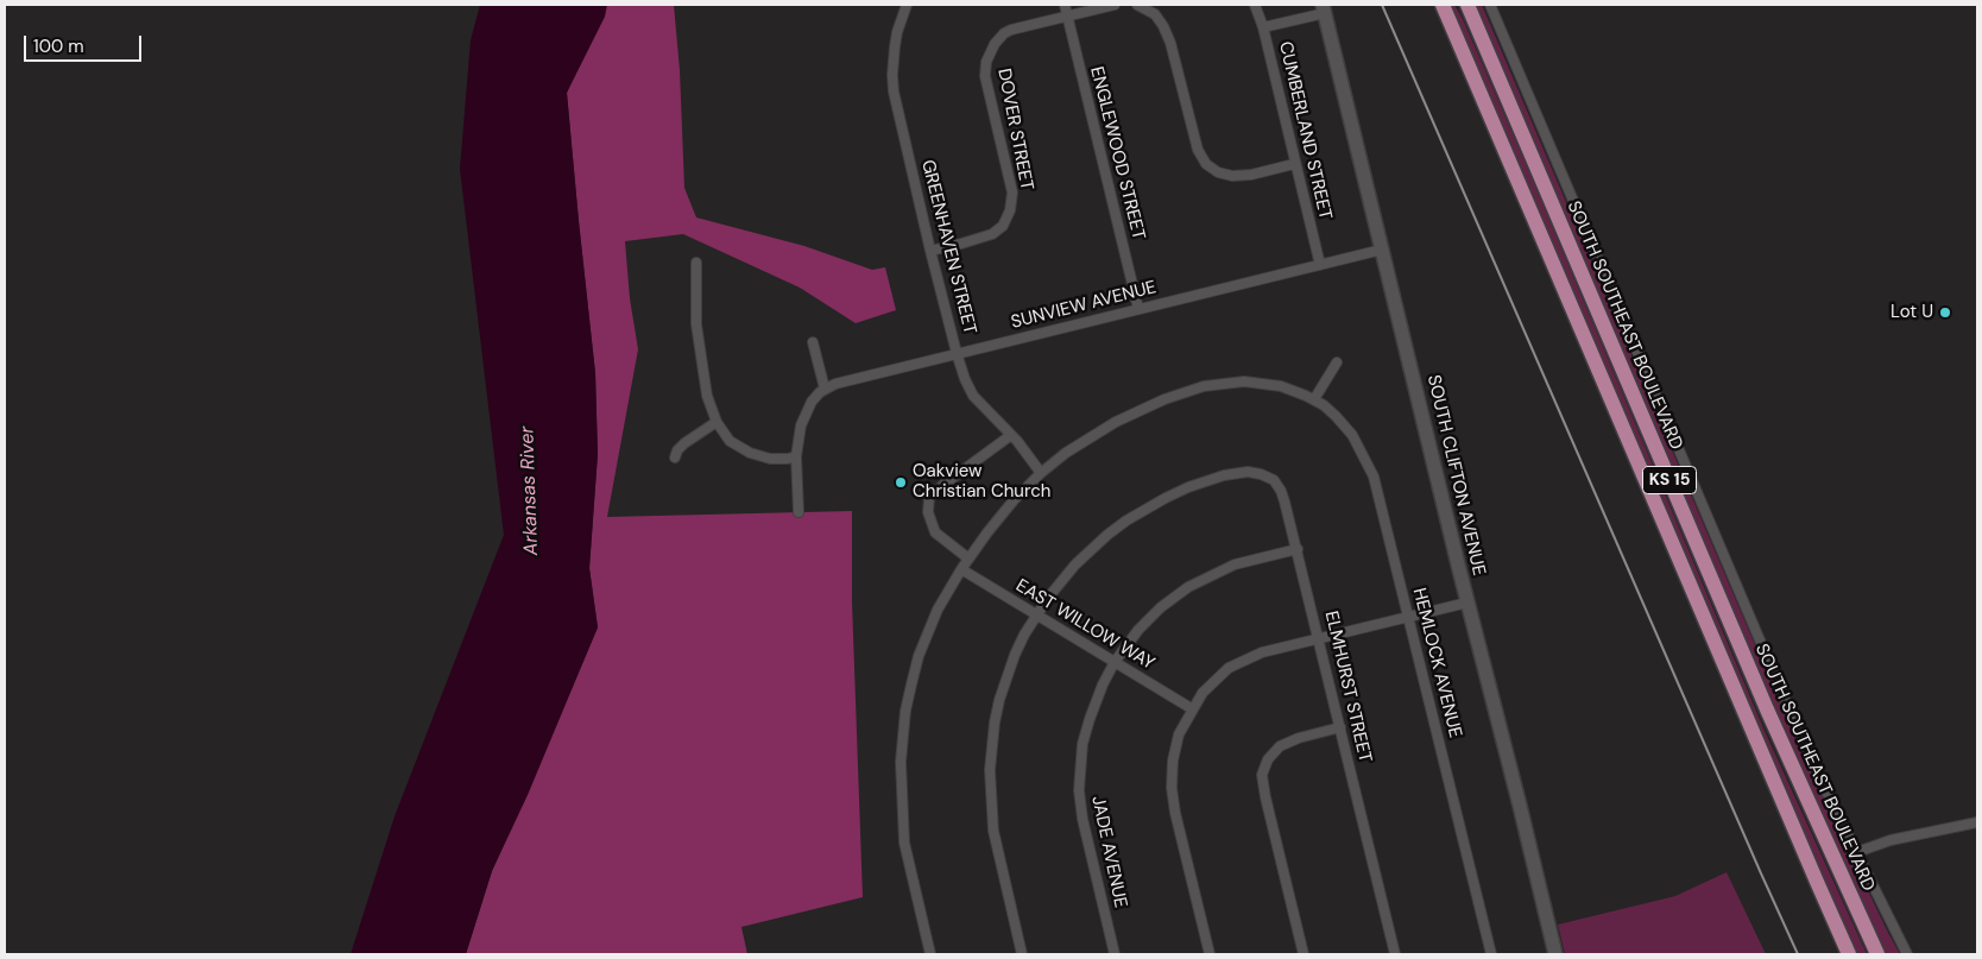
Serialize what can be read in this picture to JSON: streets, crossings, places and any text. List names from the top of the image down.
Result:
{
  "streets": {
    "main road": ["SOUTH SOUTHEAST BOULEVARD", "KS 15"],
    "street": [
      "DOVER STREET",
      "CUMBERLAND STREET",
      "ENGLEWOOD STREET",
      "GREENHAVEN STREET",
      "SUNVIEW AVENUE",
      "SOUTH CLIFTON AVENUE",
      "EAST WILLOW WAY",
      "HEMLOCK AVENUE",
      "ELMHURST STREET",
      "JADE AVENUE"
    ]
  },
  "crossings": [
    ["DOVER STREET", "ENGLEWOOD STREET"],
    ["DOVER STREET", "GREENHAVEN STREET"],
    ["CUMBERLAND STREET", "SUNVIEW AVENUE"],
    ["ENGLEWOOD STREET", "SUNVIEW AVENUE"],
    ["GREENHAVEN STREET", "SUNVIEW AVENUE"],
    ["GREENHAVEN STREET", "HEMLOCK AVENUE"],
    ["SUNVIEW AVENUE", "SOUTH CLIFTON AVENUE"],
    ["EAST WILLOW WAY", "HEMLOCK AVENUE"],
    ["EAST WILLOW WAY", "ELMHURST STREET"],
    ["EAST WILLOW WAY", "JADE AVENUE"],
    ["ELMHURST STREET", "JADE AVENUE"]
  ],
  "water": ["Arkansas River"],
  "places": ["Lot U", "Oakview Christian Church"],
  "scale_bar": "100 m"
}
